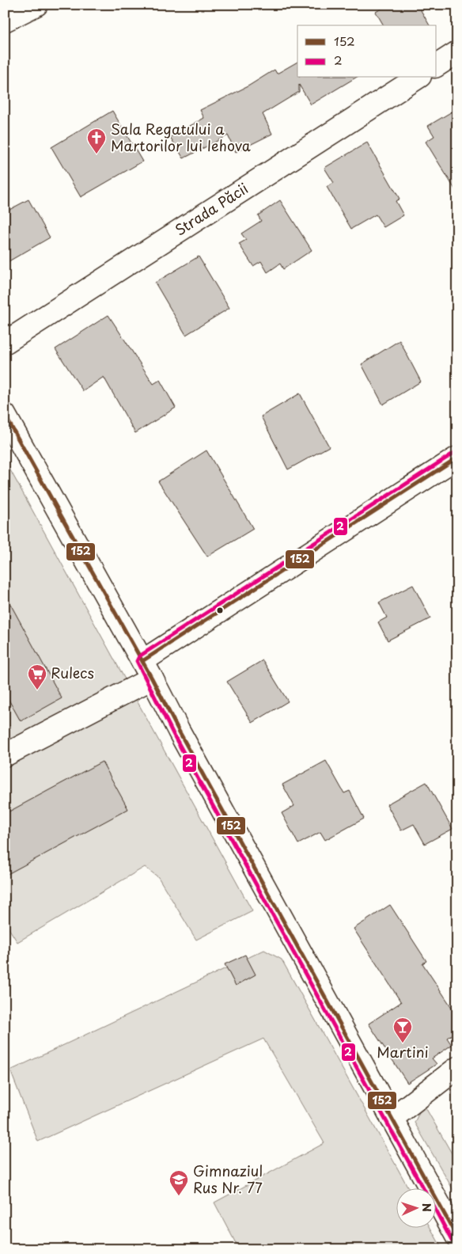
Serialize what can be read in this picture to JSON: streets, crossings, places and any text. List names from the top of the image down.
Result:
{
  "streets": {
    "street": ["Strada Păcii"]
  },
  "places": {
    "church": ["Sala Regatului a Martorilor lui Iehova"],
    "supermarket": ["Rulecs"],
    "bar": ["Martini"],
    "school or university": ["Gimnaziul Rus Nr. 77"]
  },
  "lines": ["transit line 152", "transit line 2"],
  "legend": ["152", "2"],
  "north": "right"
}
